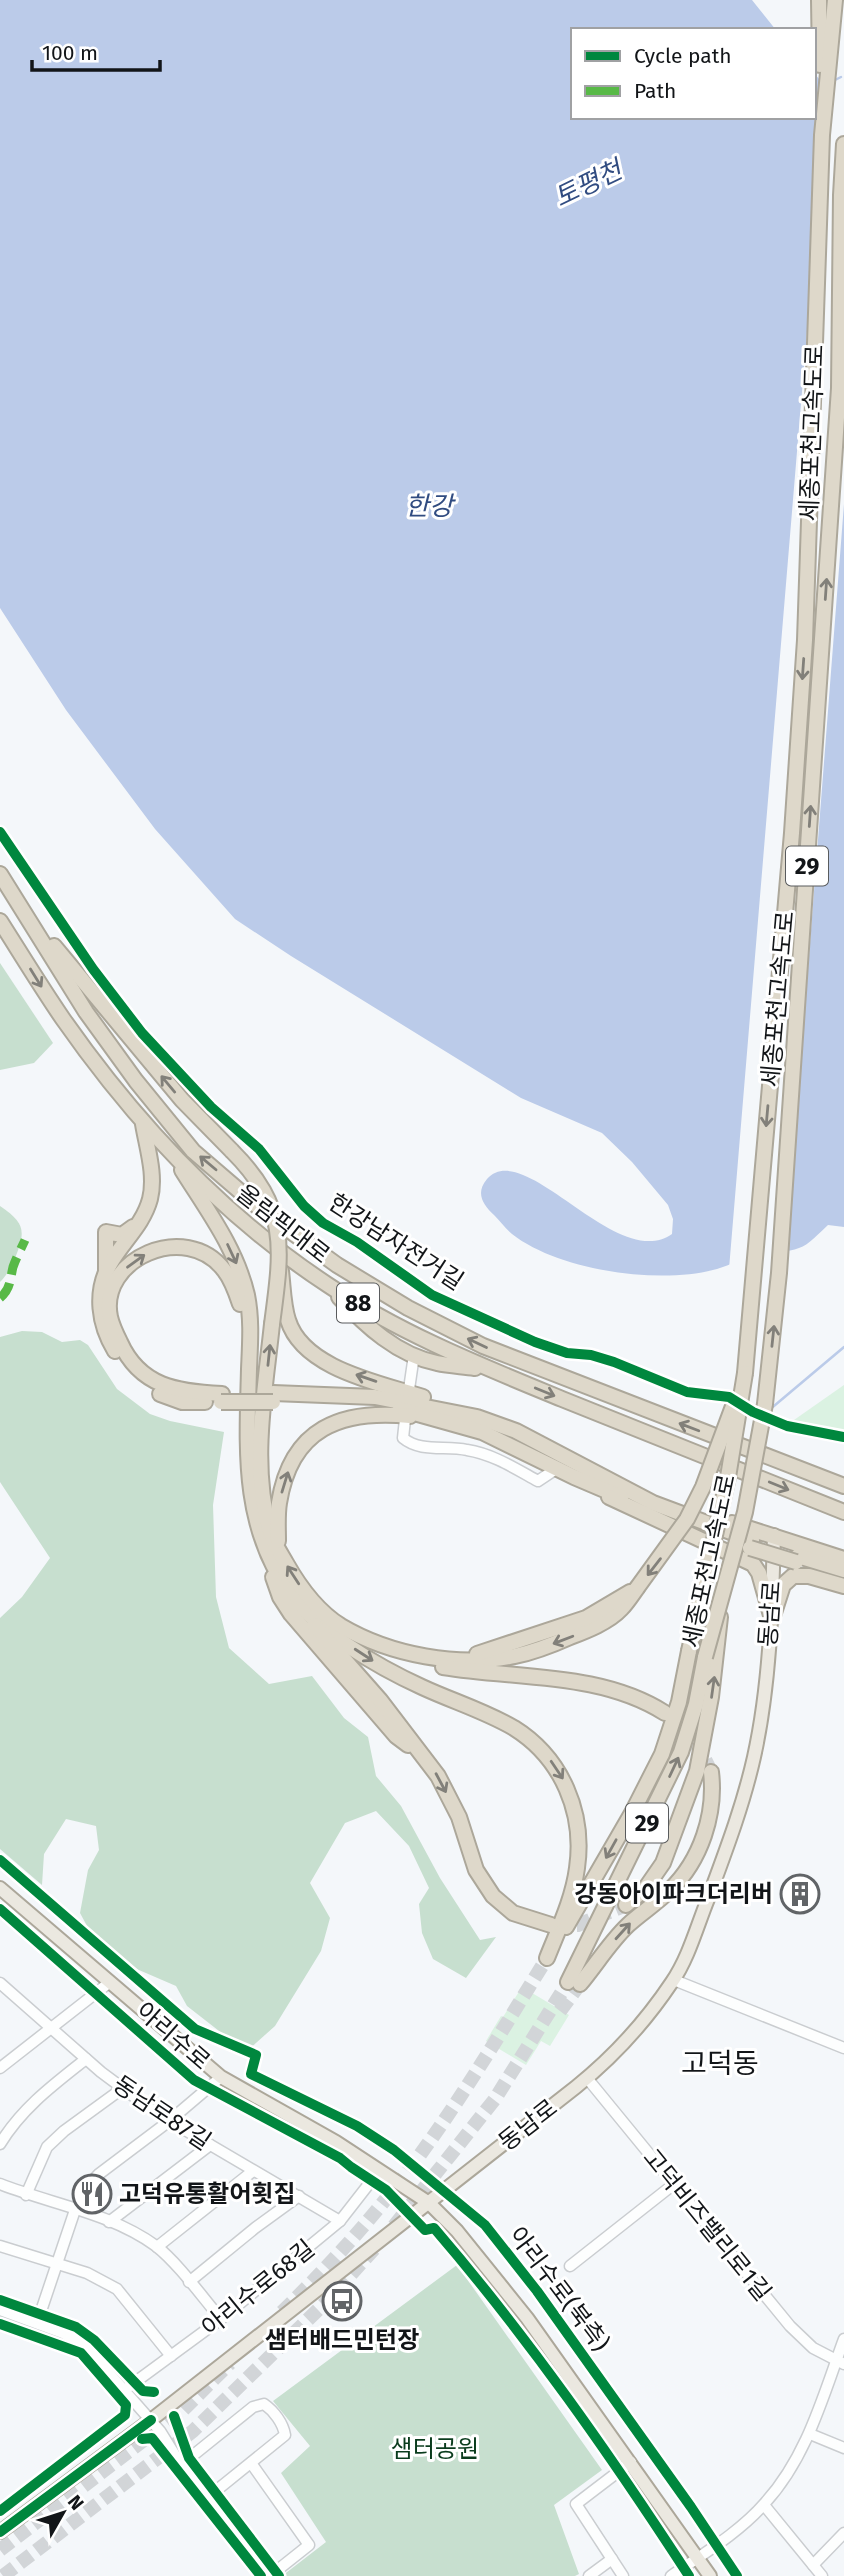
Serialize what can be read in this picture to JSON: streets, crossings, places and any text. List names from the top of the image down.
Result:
{
  "streets": {
    "highway": [
      "세종포천고속도로",
      "29",
      "올림픽대로",
      "88"
    ],
    "main road": ["동남로", "아리수로"],
    "street": ["동남로87길", "고덕비즈밸리로1길", "아리수로68길"],
    "cycle path": ["한강남자전거길", "아리수로(북측)"]
  },
  "crossings": [
    ["동남로", "아리수로"],
    ["동남로", "고덕비즈밸리로1길"],
    ["아리수로", "아리수로68길"],
    ["동남로87길", "아리수로68길"]
  ],
  "districts": ["고덕동"],
  "water": ["토평천", "한강"],
  "parks": ["샘터공원"],
  "places": {
    "building": ["강동아이파크더리버"],
    "restaurant": ["고덕유통활어횟집"],
    "bus stop": ["샘터배드민턴장"]
  },
  "legend": ["Cycle path", "Path"],
  "scale_bar": "100 m",
  "north": "top right"
}
